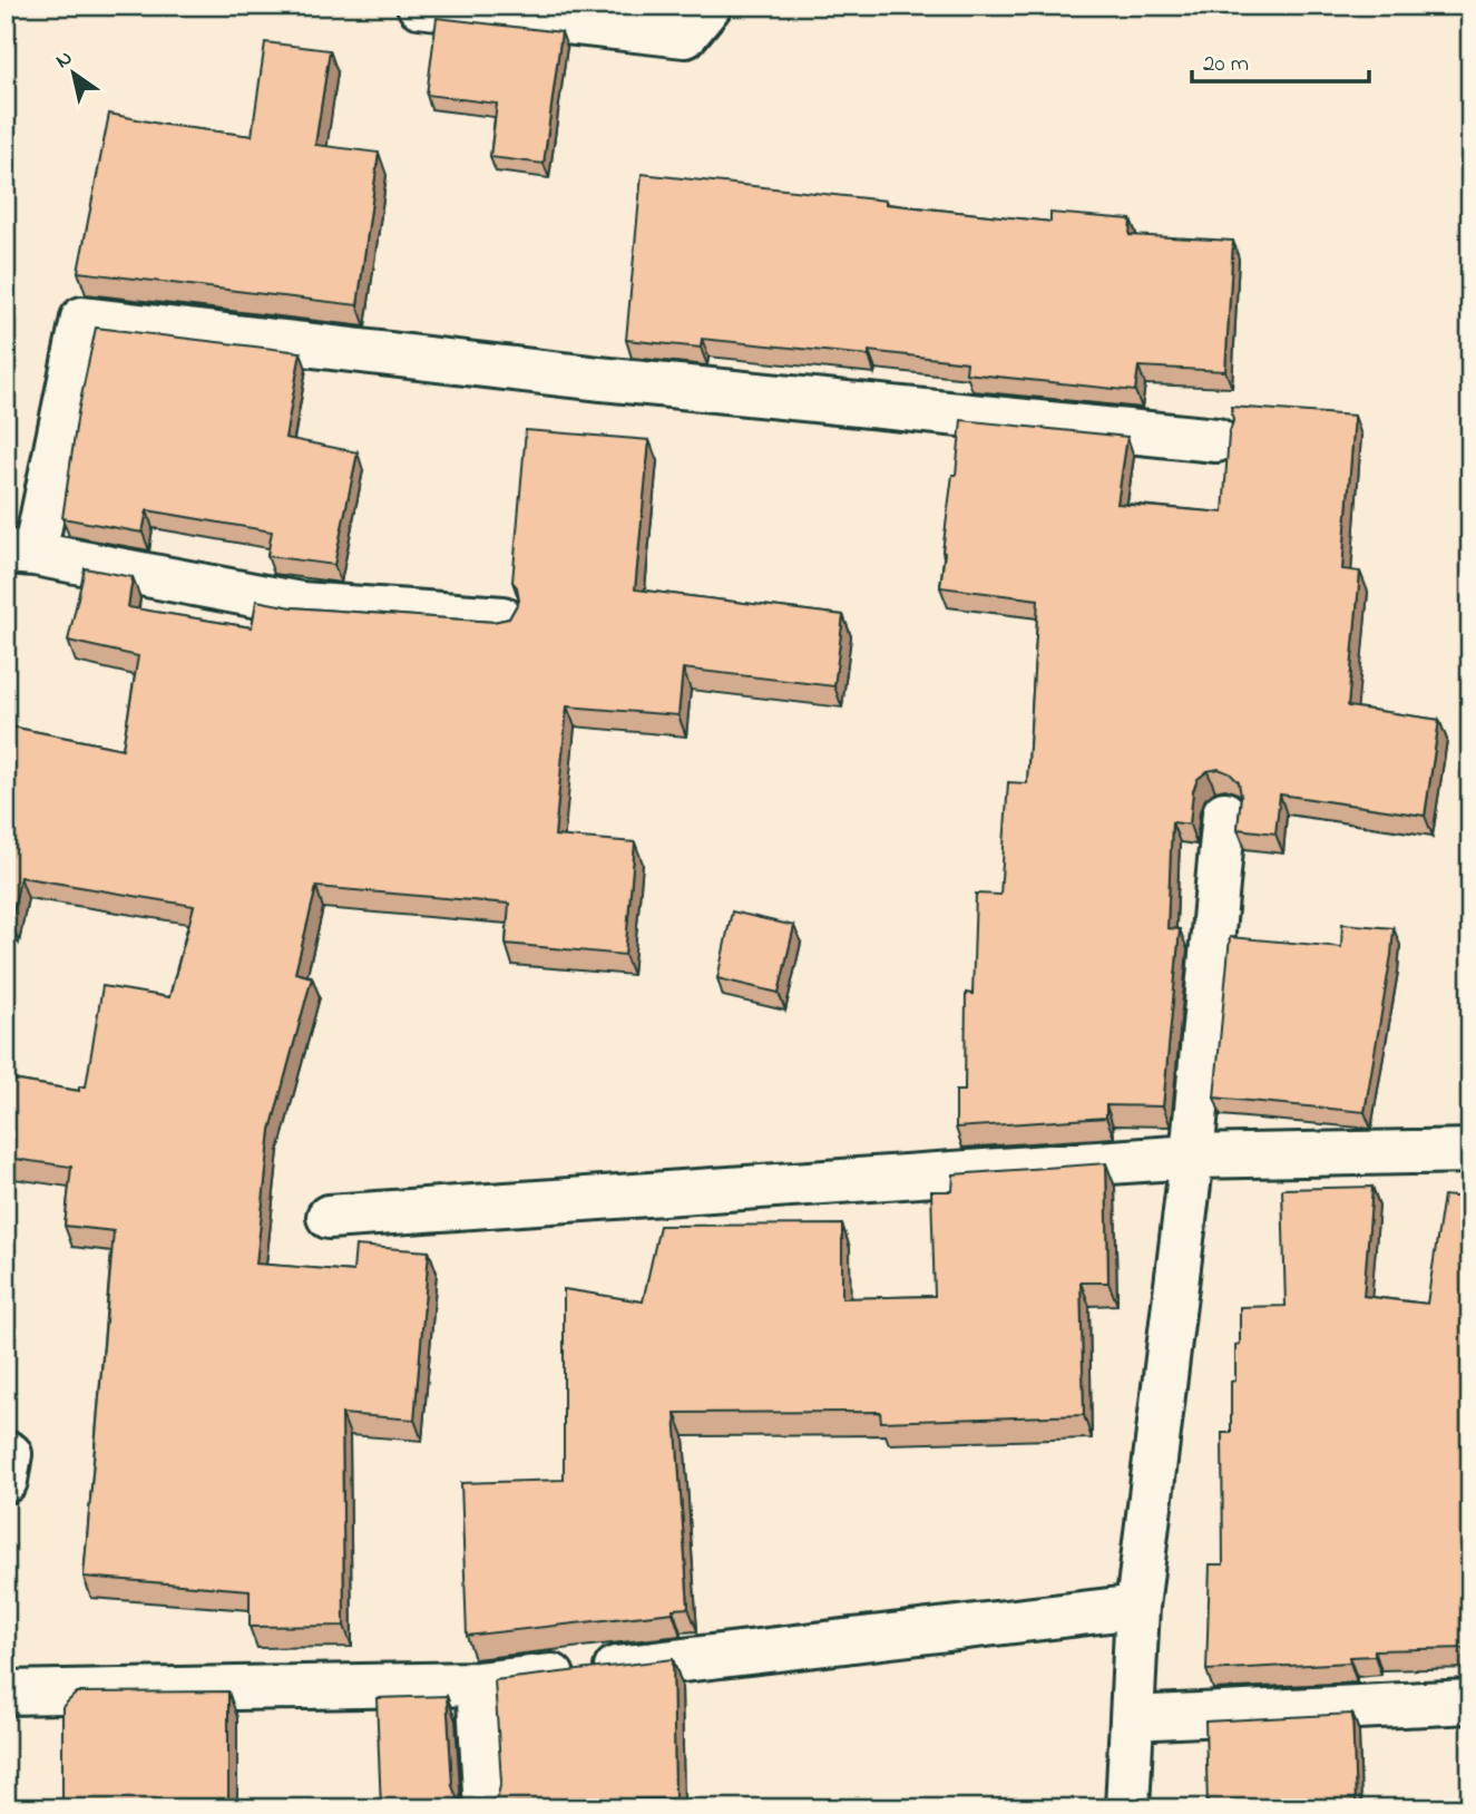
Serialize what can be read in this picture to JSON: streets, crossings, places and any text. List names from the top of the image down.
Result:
{
  "scale_bar": "20 m",
  "north": "top left"
}
